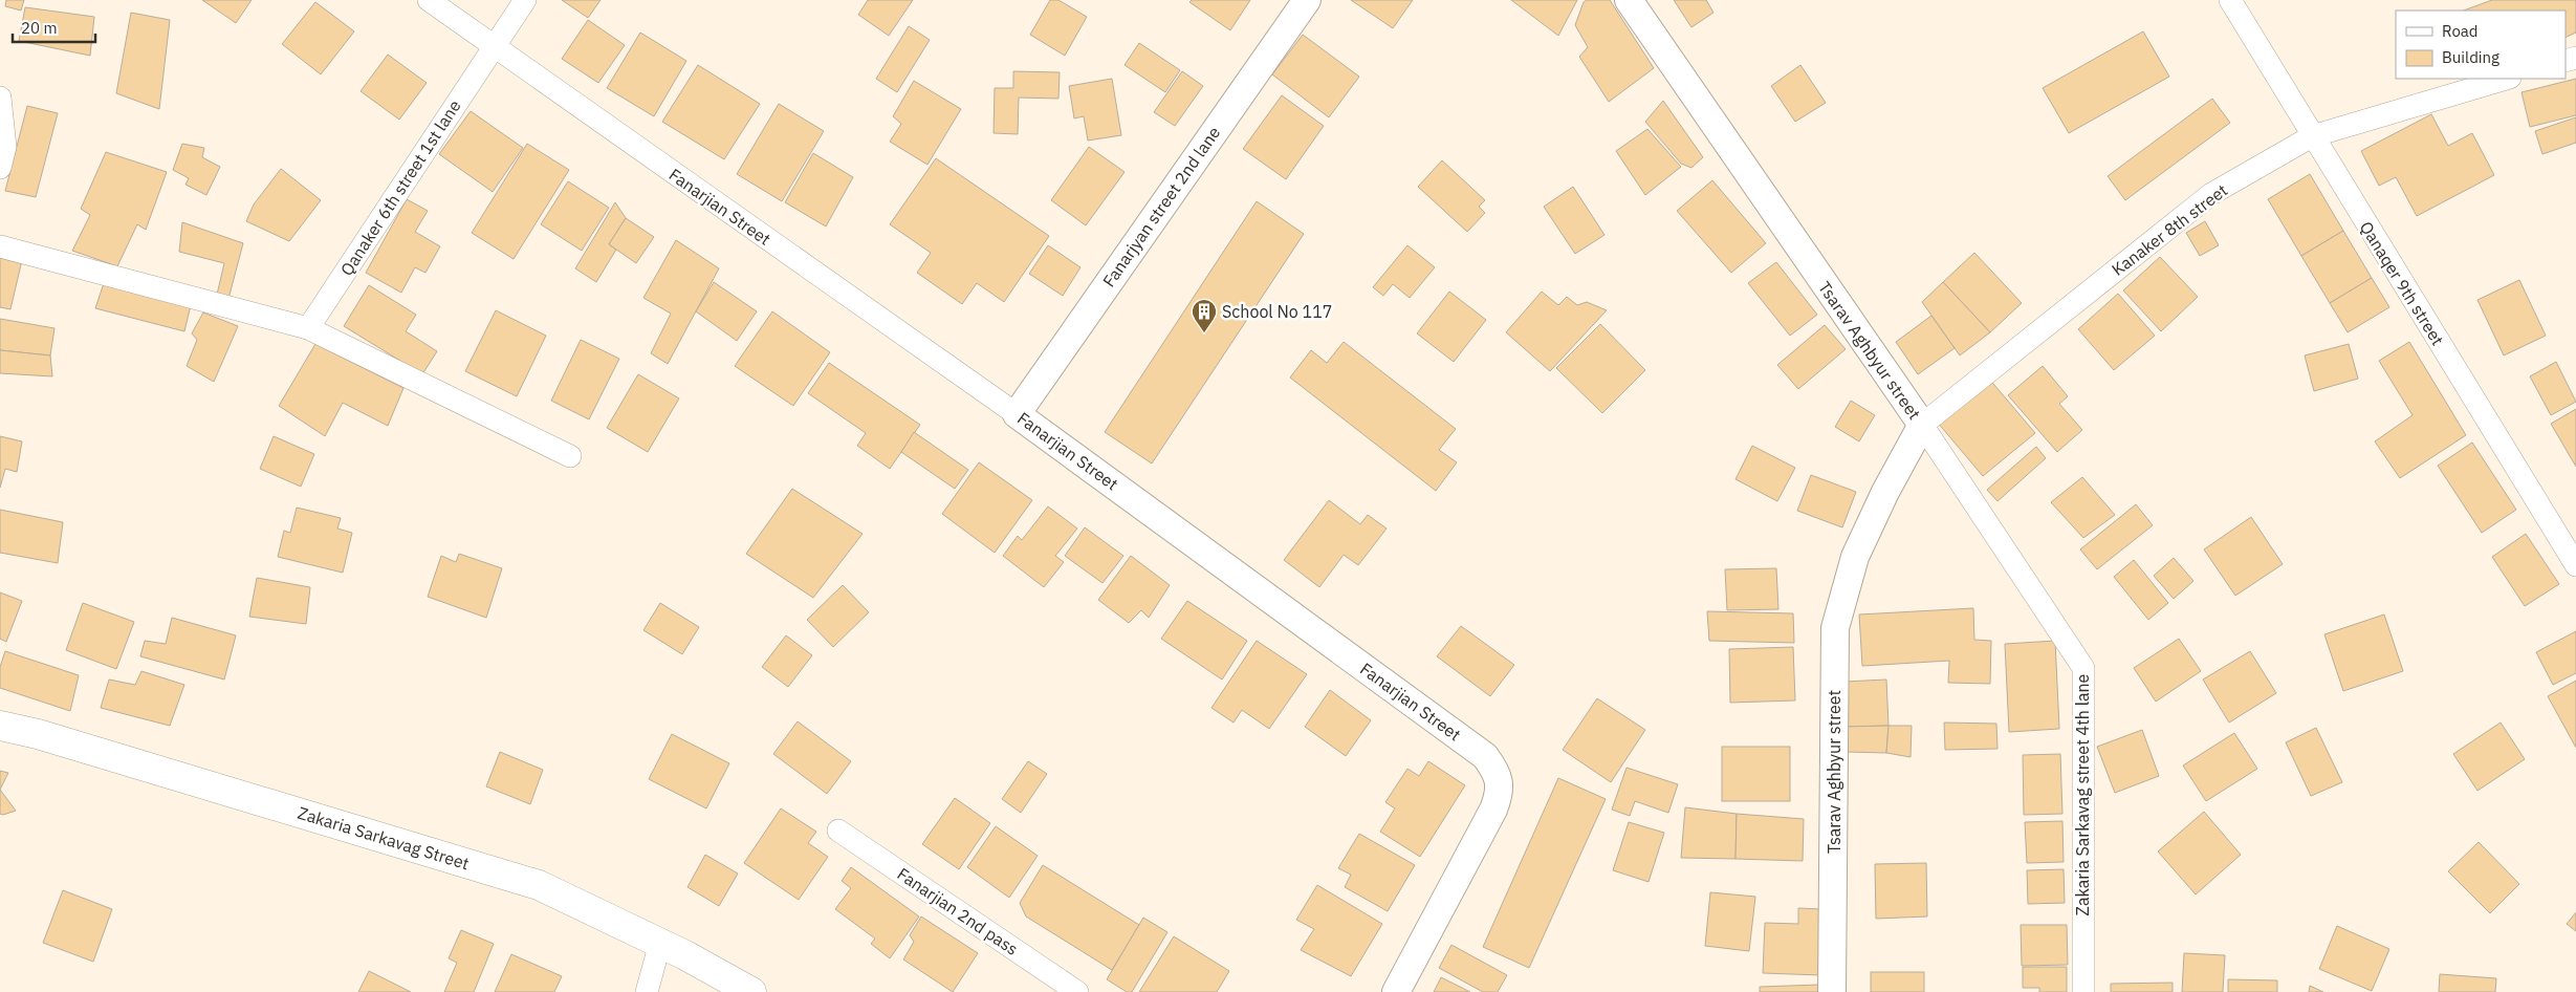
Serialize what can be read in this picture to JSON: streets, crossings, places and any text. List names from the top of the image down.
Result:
{
  "streets": {
    "main road": ["Zakaria Sarkavag Street"],
    "street": [
      "Qanaker 6th street 1st lane",
      "Fanarjian Street",
      "Fanarjyan street 2nd lane",
      "Kanaker 8th street",
      "Qanaqer 9th street",
      "Tsarav Aghbyur street",
      "Zakaria Sarkavag street 4th lane",
      "Fanarjian 2nd pass"
    ]
  },
  "crossings": [
    ["Qanaker 6th street 1st lane", "Fanarjian Street"],
    ["Fanarjian Street", "Fanarjyan street 2nd lane"],
    ["Kanaker 8th street", "Qanaqer 9th street"],
    ["Kanaker 8th street", "Tsarav Aghbyur street"],
    ["Kanaker 8th street", "Zakaria Sarkavag street 4th lane"],
    ["Tsarav Aghbyur street", "Zakaria Sarkavag street 4th lane"]
  ],
  "places": {
    "building": ["School No 117"]
  },
  "legend": ["Road", "Building"],
  "scale_bar": "20 m"
}
